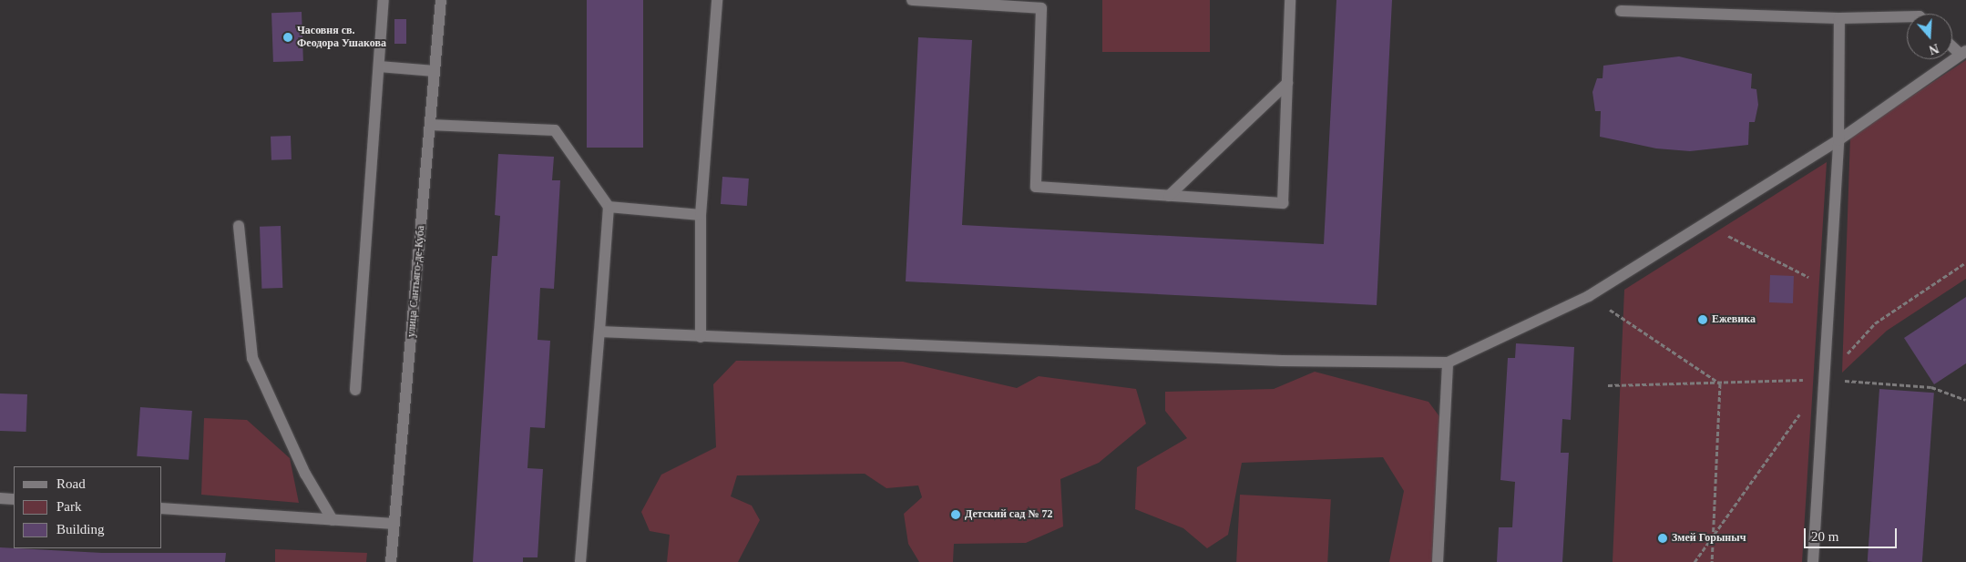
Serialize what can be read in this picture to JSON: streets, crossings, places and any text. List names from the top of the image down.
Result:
{
  "streets": {
    "street": ["улица Сантьяго-де-Куба"]
  },
  "places": [
    "Часовня св. Феодора Ушакова",
    "Ежевика",
    "Детский сад № 72",
    "Змей Горыныч"
  ],
  "legend": ["Road", "Park", "Building"],
  "scale_bar": "20 m",
  "north": "bottom"
}
